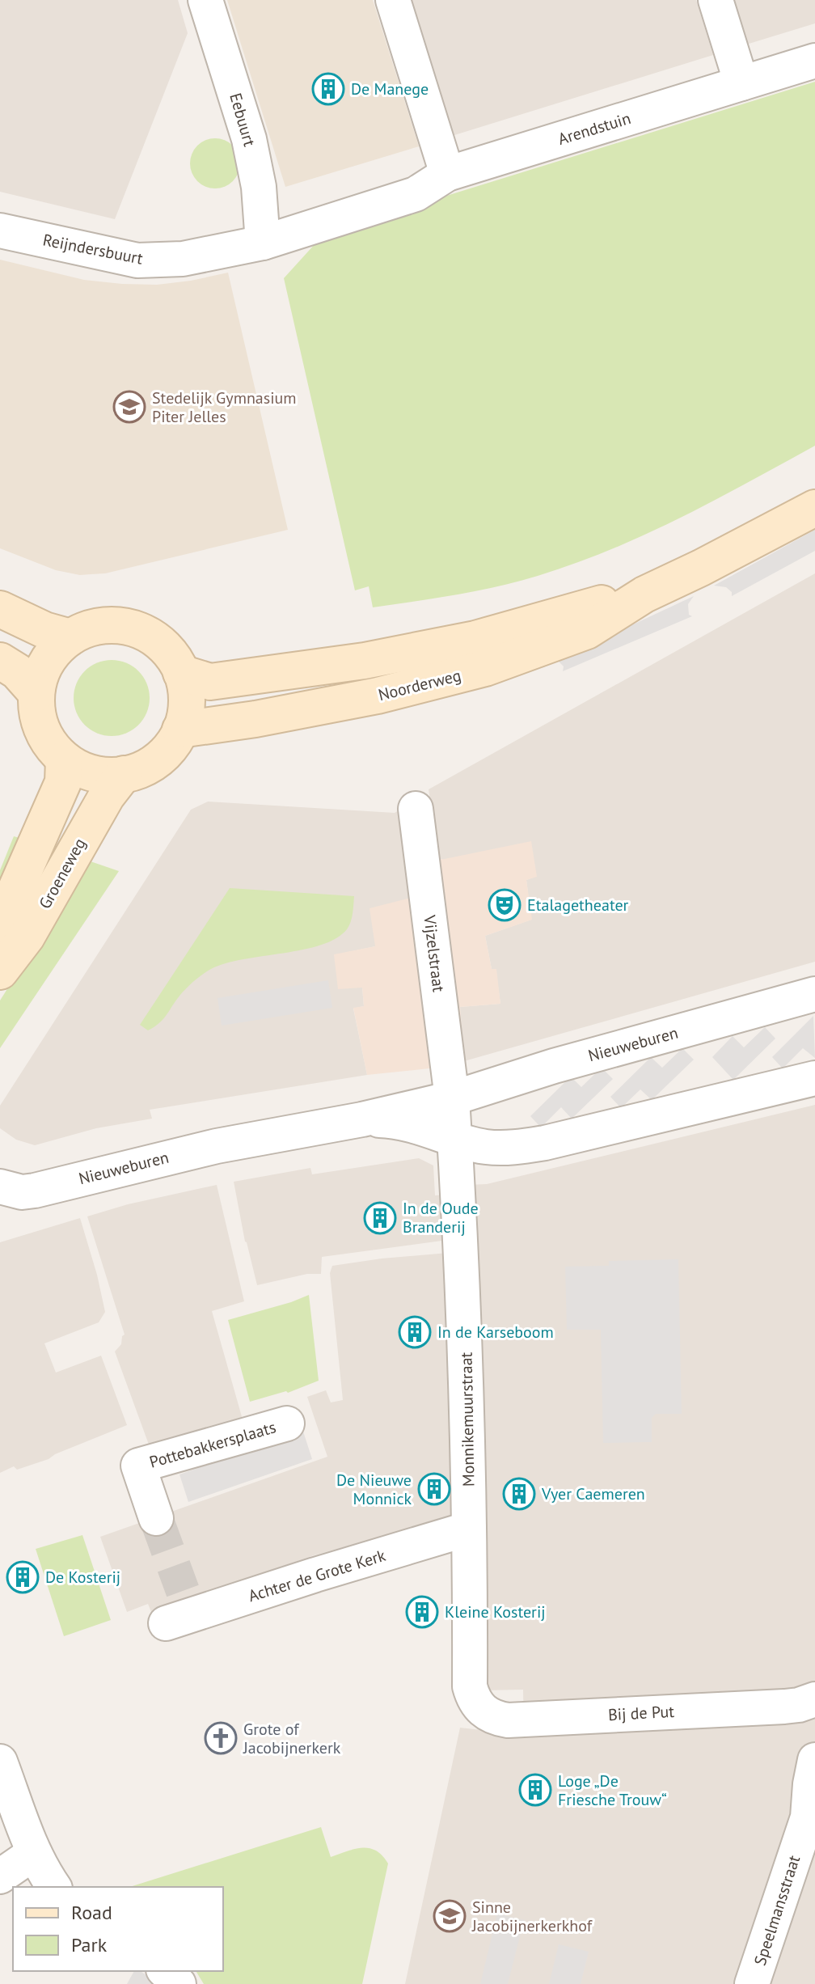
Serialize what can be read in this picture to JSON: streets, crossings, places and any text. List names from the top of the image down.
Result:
{
  "streets": {
    "main road": ["Noorderweg", "Groeneweg"],
    "street": [
      "Eebuurt",
      "Arendstuin",
      "Reijndersbuurt",
      "Vijzelstraat",
      "Nieuweburen",
      "Monnikemuurstraat",
      "Pottebakkersplaats",
      "Achter de Grote Kerk",
      "Bij de Put",
      "Speelmansstraat"
    ]
  },
  "crossings": [
    ["Eebuurt", "Arendstuin"],
    ["Eebuurt", "Reijndersbuurt"],
    ["Arendstuin", "Reijndersbuurt"],
    ["Noorderweg", "Groeneweg"],
    ["Vijzelstraat", "Nieuweburen"],
    ["Nieuweburen", "Monnikemuurstraat"],
    ["Monnikemuurstraat", "Achter de Grote Kerk"],
    ["Monnikemuurstraat", "Bij de Put"]
  ],
  "places": {
    "building": [
      "De Manege",
      "In de Oude Branderij",
      "In de Karseboom",
      "De Nieuwe Monnick",
      "Vyer Caemeren",
      "De Kosterij",
      "Kleine Kosterij",
      "Loge „De Friesche Trouw“"
    ],
    "school or university": ["Stedelijk Gymnasium Piter Jelles", "Sinne Jacobijnerkerkhof"],
    "theatre": ["Etalagetheater"],
    "church": ["Grote of Jacobijnerkerk"]
  },
  "legend": ["Road", "Park"]
}
